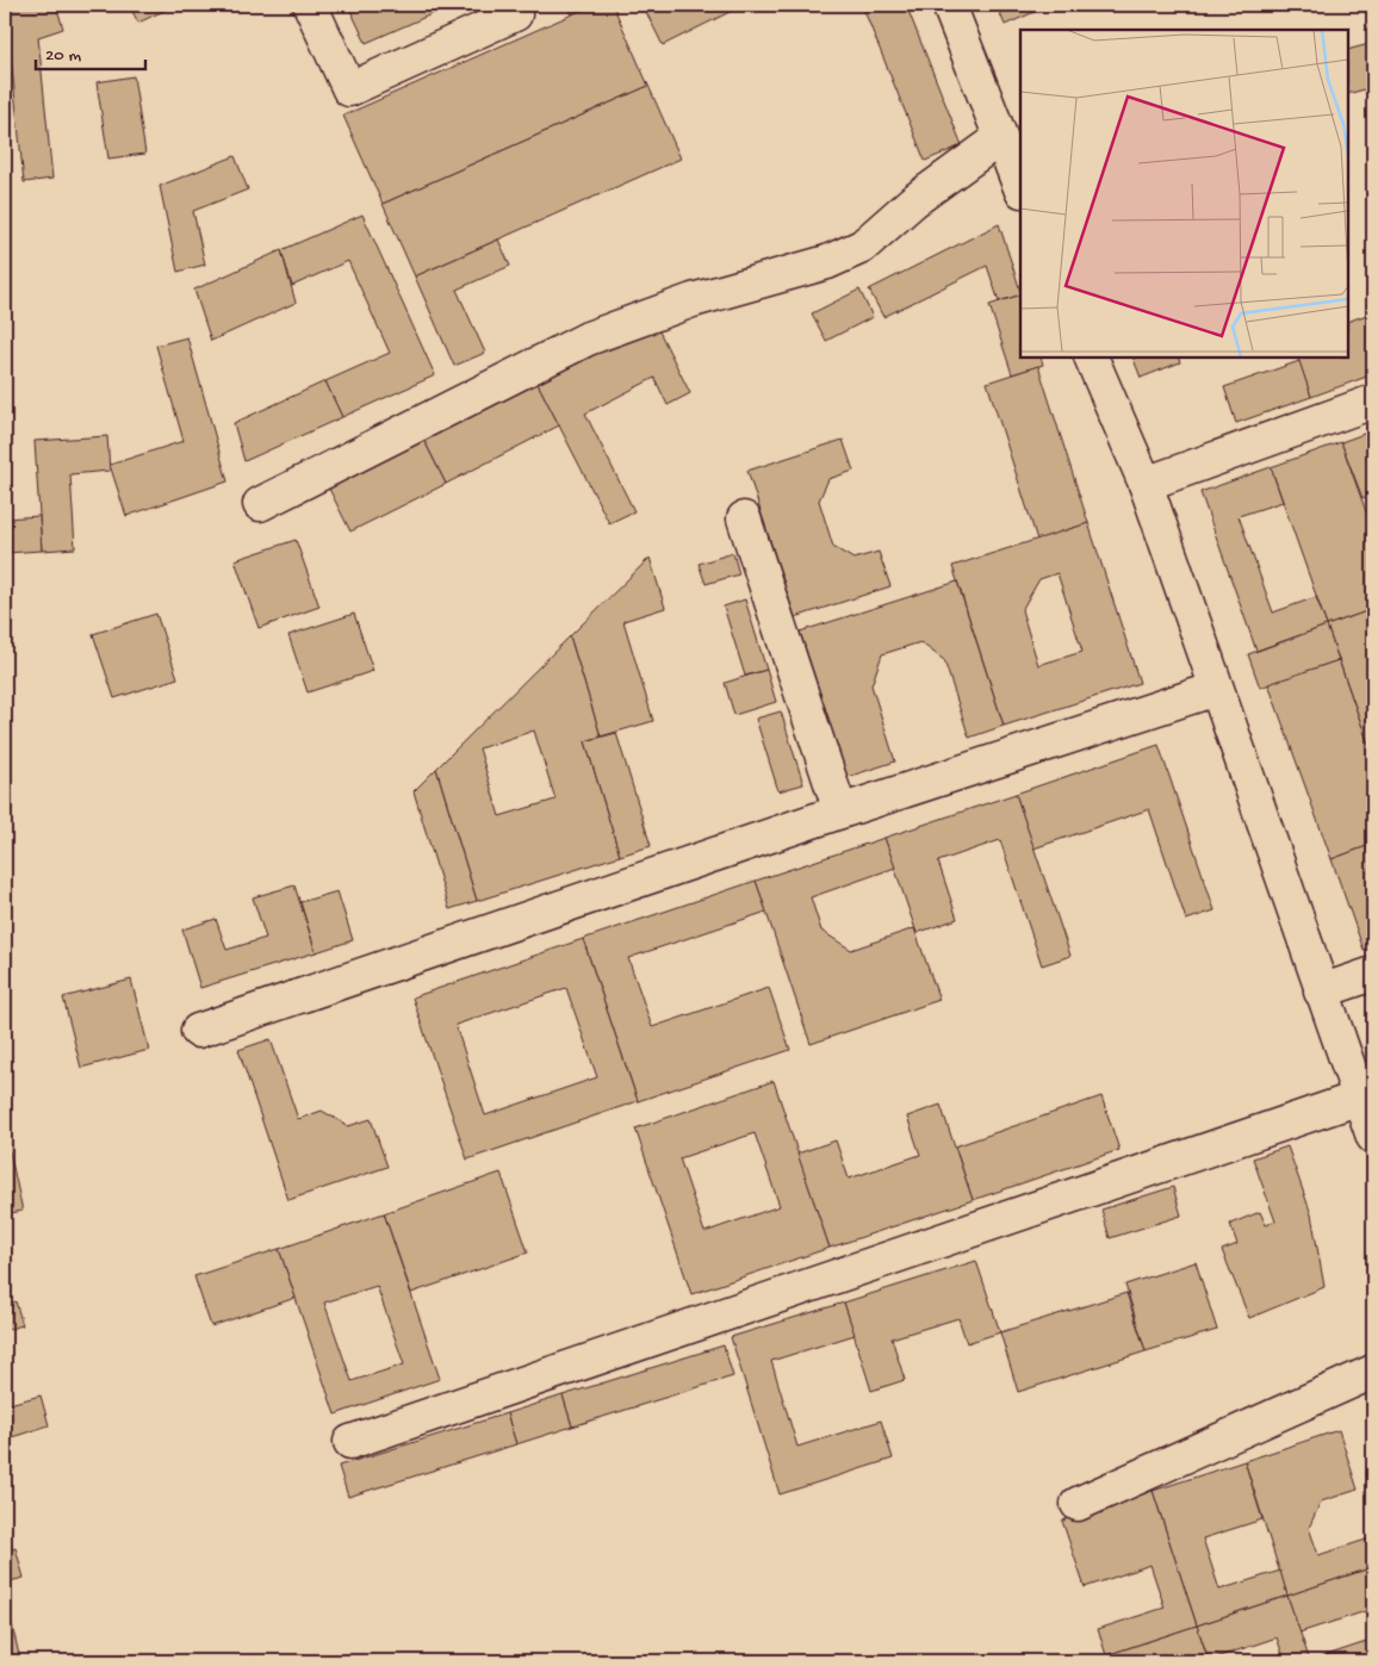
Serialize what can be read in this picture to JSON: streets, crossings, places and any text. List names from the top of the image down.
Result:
{
  "scale_bar": "20 m"
}
